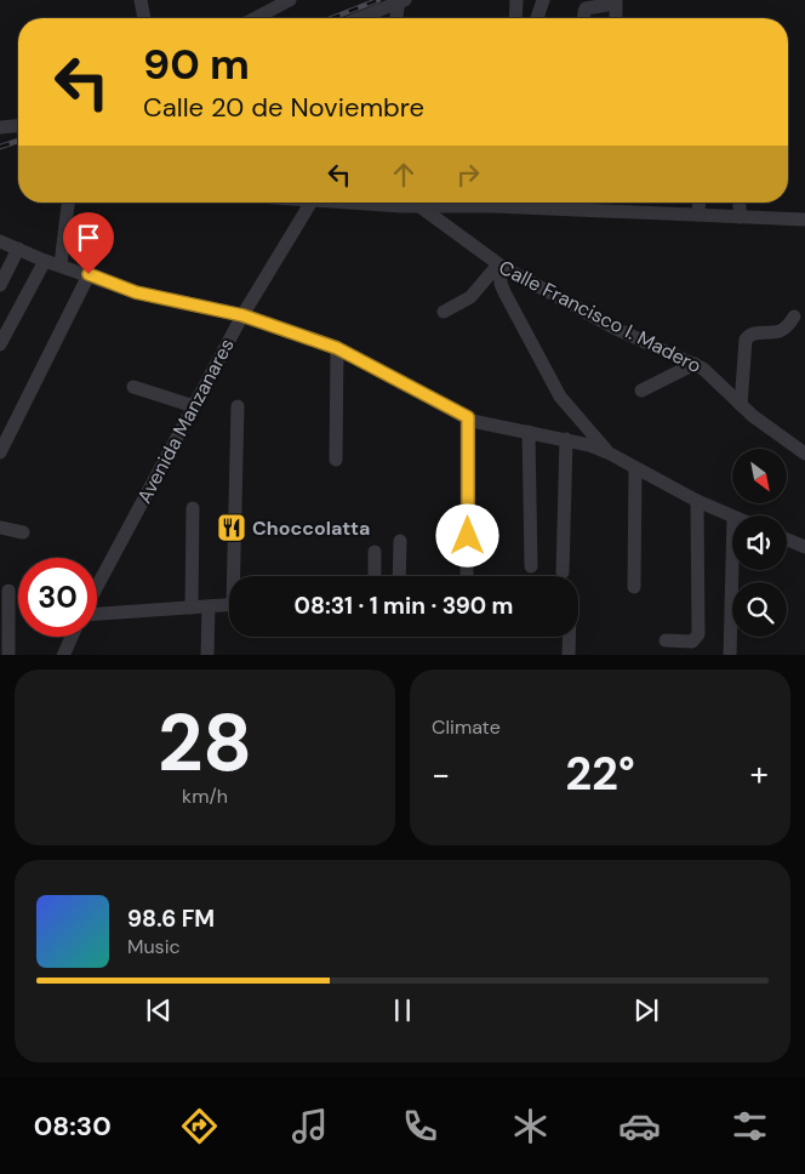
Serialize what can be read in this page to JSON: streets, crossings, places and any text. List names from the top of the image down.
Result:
{
  "streets": {
    "street": ["Calle Francisco I. Madero", "Avenida Manzanares"]
  },
  "places": {
    "restaurant": ["Choccolatta"]
  },
  "north": "bottom right",
  "page": {
    "turn": ["90 m", "Calle 20 de Noviembre"],
    "limit": "30",
    "trip": "08:31 · 1 min · 390 m",
    "tile": [
      ["28", "km/h"],
      "Climate"
    ],
    "heat": ["−", "22°", "+"],
    "song": ["98.6 FM", "Music"],
    "tabs": "08:30"
  }
}
